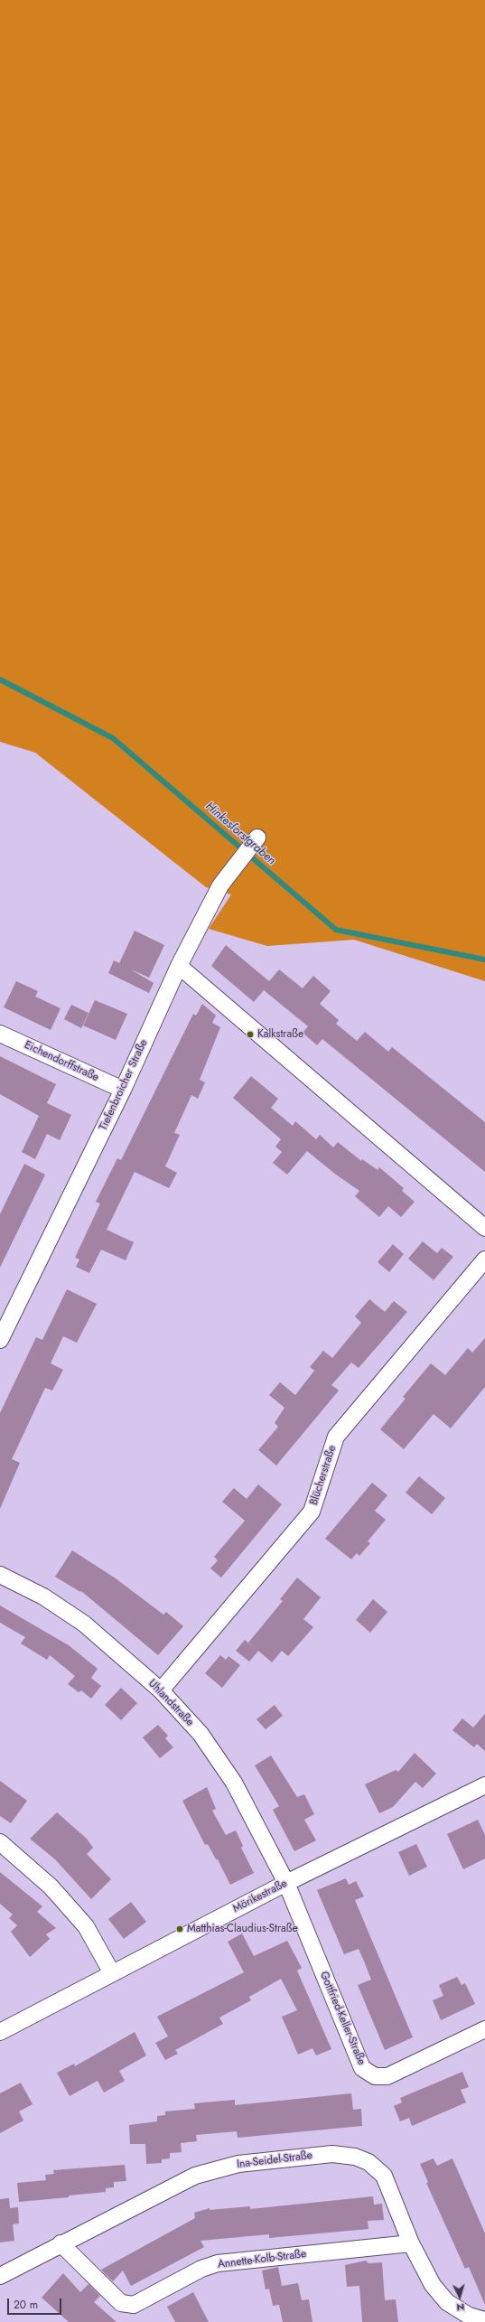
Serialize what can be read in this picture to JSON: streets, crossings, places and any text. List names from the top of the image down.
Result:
{
  "streets": {
    "street": [
      "Eichendorffstraße",
      "Tiefenbroicher Straße",
      "Blücherstraße",
      "Uhlandstraße",
      "Mörikestraße",
      "Gottfried-Keller-Straße",
      "Ina-Seidel-Straße",
      "Annette-Kolb-Straße"
    ]
  },
  "crossings": [
    ["Eichendorffstraße", "Tiefenbroicher Straße"],
    ["Blücherstraße", "Uhlandstraße"],
    ["Uhlandstraße", "Mörikestraße"],
    ["Uhlandstraße", "Gottfried-Keller-Straße"],
    ["Mörikestraße", "Gottfried-Keller-Straße"],
    ["Ina-Seidel-Straße", "Annette-Kolb-Straße"]
  ],
  "water": ["Hinkesforstgraben"],
  "places": ["Kalkstraße", "Matthias-Claudius-Straße"],
  "scale_bar": "20 m",
  "north": "bottom"
}
